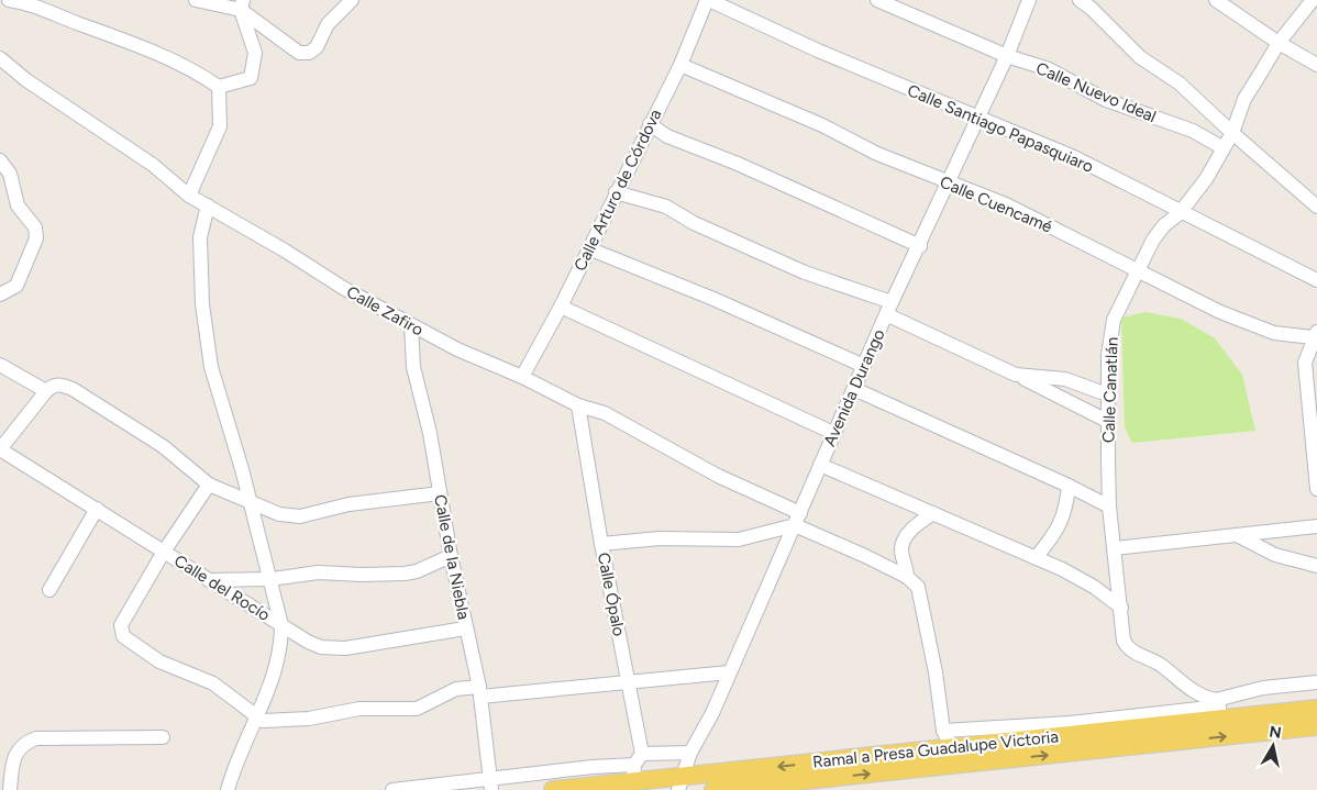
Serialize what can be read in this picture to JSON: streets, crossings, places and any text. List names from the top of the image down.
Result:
{
  "streets": {
    "main road": ["Ramal a Presa Guadalupe Victoria"],
    "street": [
      "Calle Nuevo Ideal",
      "Calle Santiago Papasquiaro",
      "Calle Arturo de Córdova",
      "Calle Cuencamé",
      "Calle Zafiro",
      "Avenida Durango",
      "Calle Canatlán",
      "Calle de la Niebla",
      "Calle del Rocío",
      "Calle Ópalo"
    ]
  },
  "crossings": [
    ["Calle Nuevo Ideal", "Avenida Durango"],
    ["Calle Nuevo Ideal", "Calle Canatlán"],
    ["Calle Santiago Papasquiaro", "Calle Arturo de Córdova"],
    ["Calle Santiago Papasquiaro", "Avenida Durango"],
    ["Calle Santiago Papasquiaro", "Calle Canatlán"],
    ["Calle Arturo de Córdova", "Calle Cuencamé"],
    ["Calle Arturo de Córdova", "Calle Zafiro"],
    ["Calle Cuencamé", "Avenida Durango"],
    ["Calle Cuencamé", "Calle Canatlán"],
    ["Calle Zafiro", "Avenida Durango"],
    ["Calle Zafiro", "Calle de la Niebla"],
    ["Calle Zafiro", "Calle Ópalo"],
    ["Avenida Durango", "Ramal a Presa Guadalupe Victoria"],
    ["Calle Canatlán", "Ramal a Presa Guadalupe Victoria"],
    ["Calle de la Niebla", "Calle del Rocío"],
    ["Calle Ópalo", "Ramal a Presa Guadalupe Victoria"]
  ],
  "north": "top"
}
